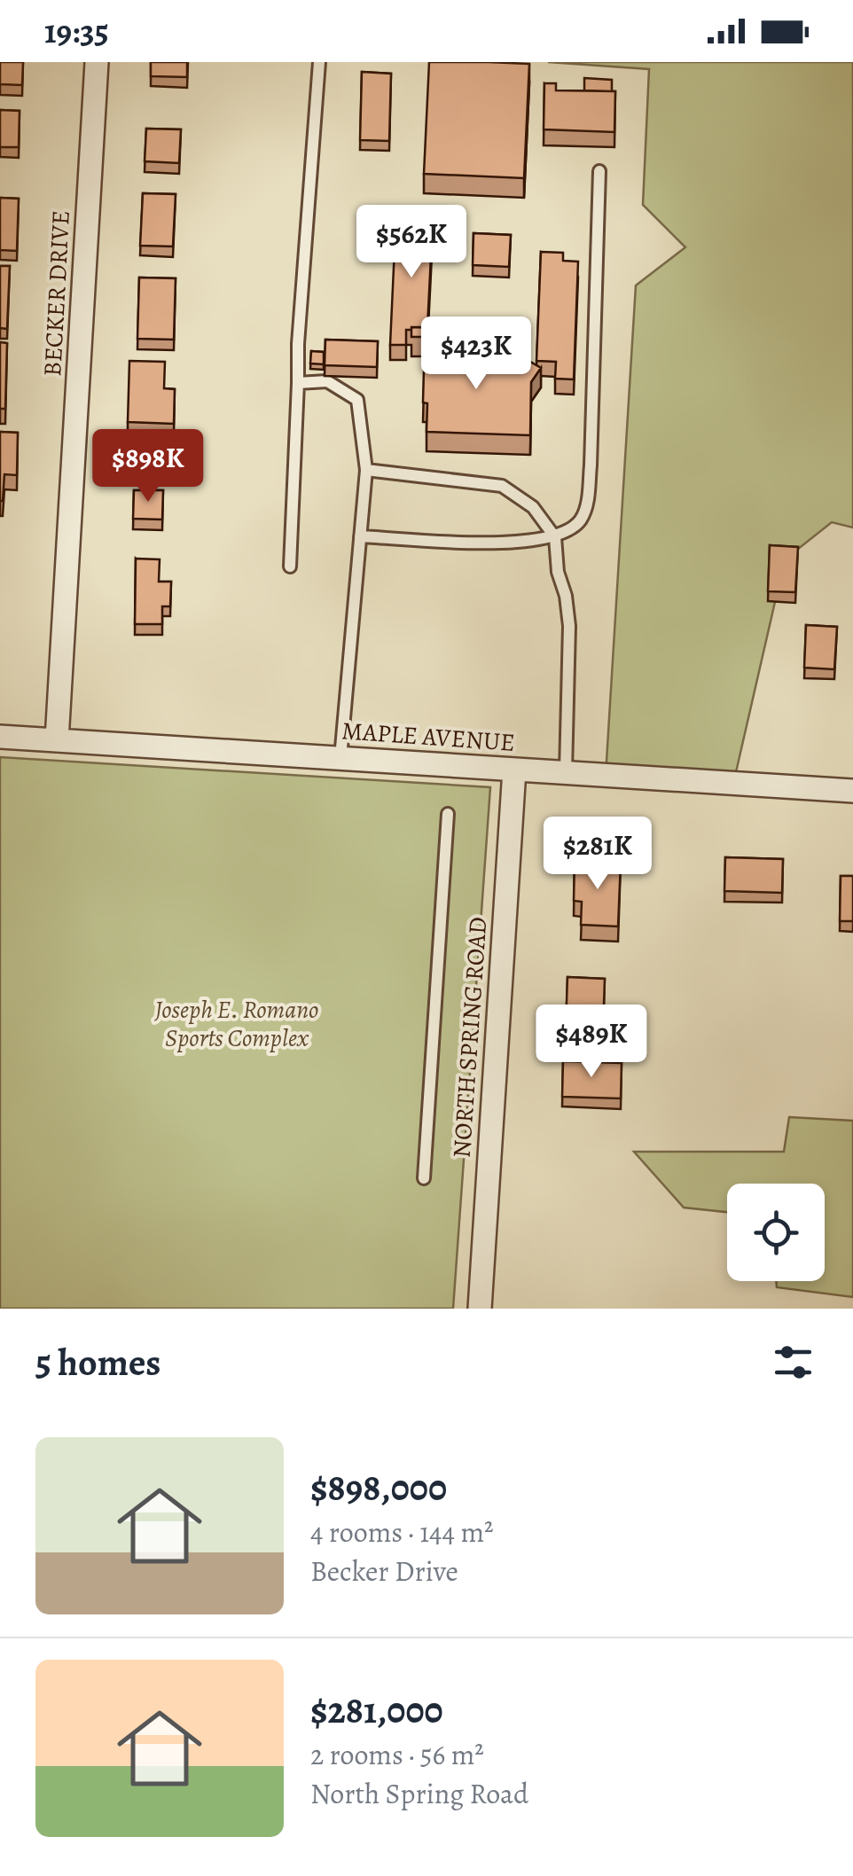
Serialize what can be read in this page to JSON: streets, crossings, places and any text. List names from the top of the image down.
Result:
{
  "streets": {
    "street": ["BECKER DRIVE", "MAPLE AVENUE", "NORTH SPRING ROAD"]
  },
  "crossings": [
    ["BECKER DRIVE", "MAPLE AVENUE"],
    ["MAPLE AVENUE", "NORTH SPRING ROAD"]
  ],
  "parks": ["Joseph E. Romano Sports Complex"],
  "page": {
    "status": "19:35",
    "price": [
      "$562K",
      "$423K",
      "$898K",
      "$281K",
      "$489K"
    ],
    "heading": "5 homes",
    "list": [
      {
        "name": "$898,000",
        "note": "4 rooms · 144 m² · Becker Drive"
      },
      {
        "name": "$281,000",
        "note": "2 rooms · 56 m² · North Spring Road"
      }
    ]
  }
}
